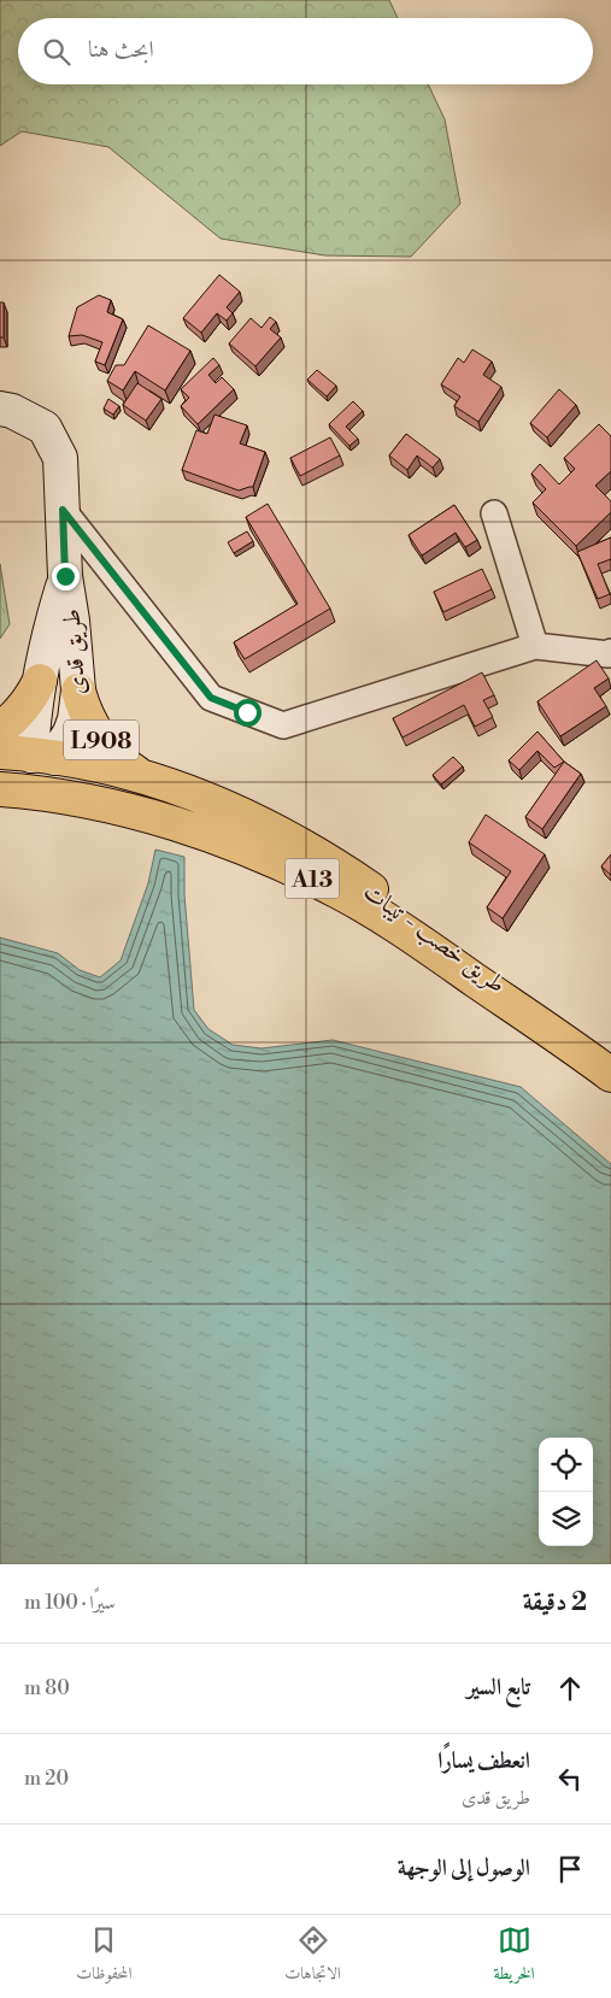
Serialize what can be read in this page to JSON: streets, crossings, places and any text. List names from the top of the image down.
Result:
{
  "streets": {
    "highway": ["L908", "A13", "طريق خصب - تيبات"],
    "street": ["طريق قدى"]
  },
  "crossings": [
    ["طريق قدى", "L908"],
    ["طريق قدى", "طريق خصب - تيبات"],
    ["L908", "طريق خصب - تيبات"]
  ],
  "page": {
    "search": "ابحث هنا",
    "heading": ["2 دقيقة", "سيرًا · 100 m"],
    "list": [
      ["تابع السير", "80 m"],
      ["انعطف يسارًا", "طريق قدى", "20 m"],
      "الوصول إلى الوجهة"
    ],
    "nav": ["الخريطة", "الاتجاهات", "المحفوظات"]
  }
}
